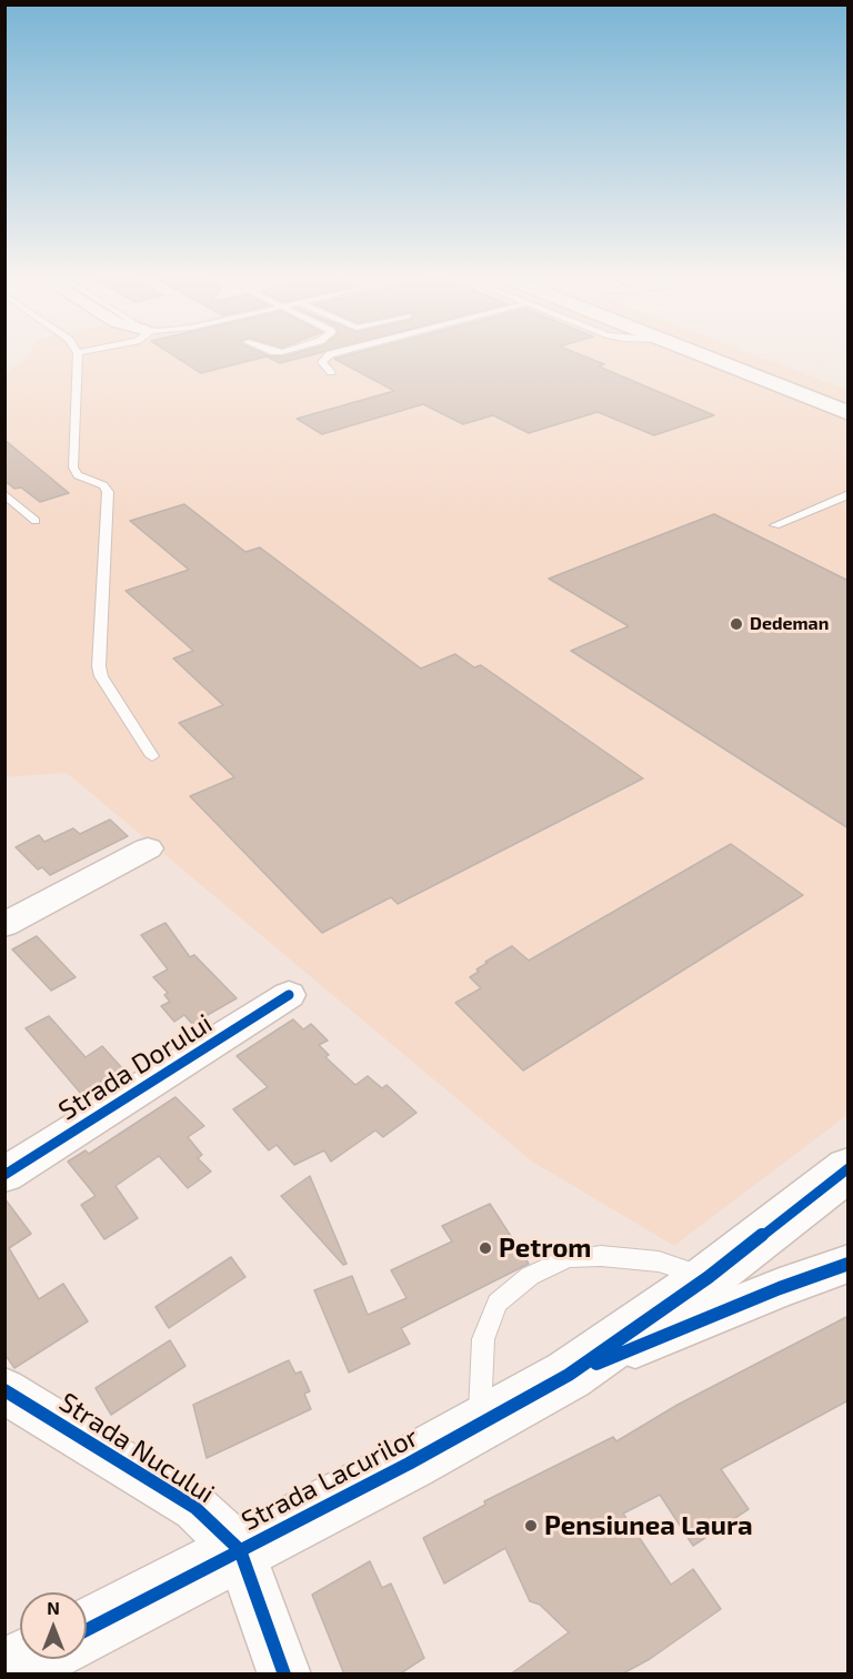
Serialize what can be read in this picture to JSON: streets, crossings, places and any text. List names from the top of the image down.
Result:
{
  "streets": {
    "main road": ["Strada Lacurilor"],
    "street": ["Strada Dorului", "Strada Nucului"]
  },
  "crossings": [
    ["Strada Nucului", "Strada Lacurilor"]
  ],
  "places": ["Dedeman", "Petrom", "Pensiunea Laura"],
  "north": "top"
}
